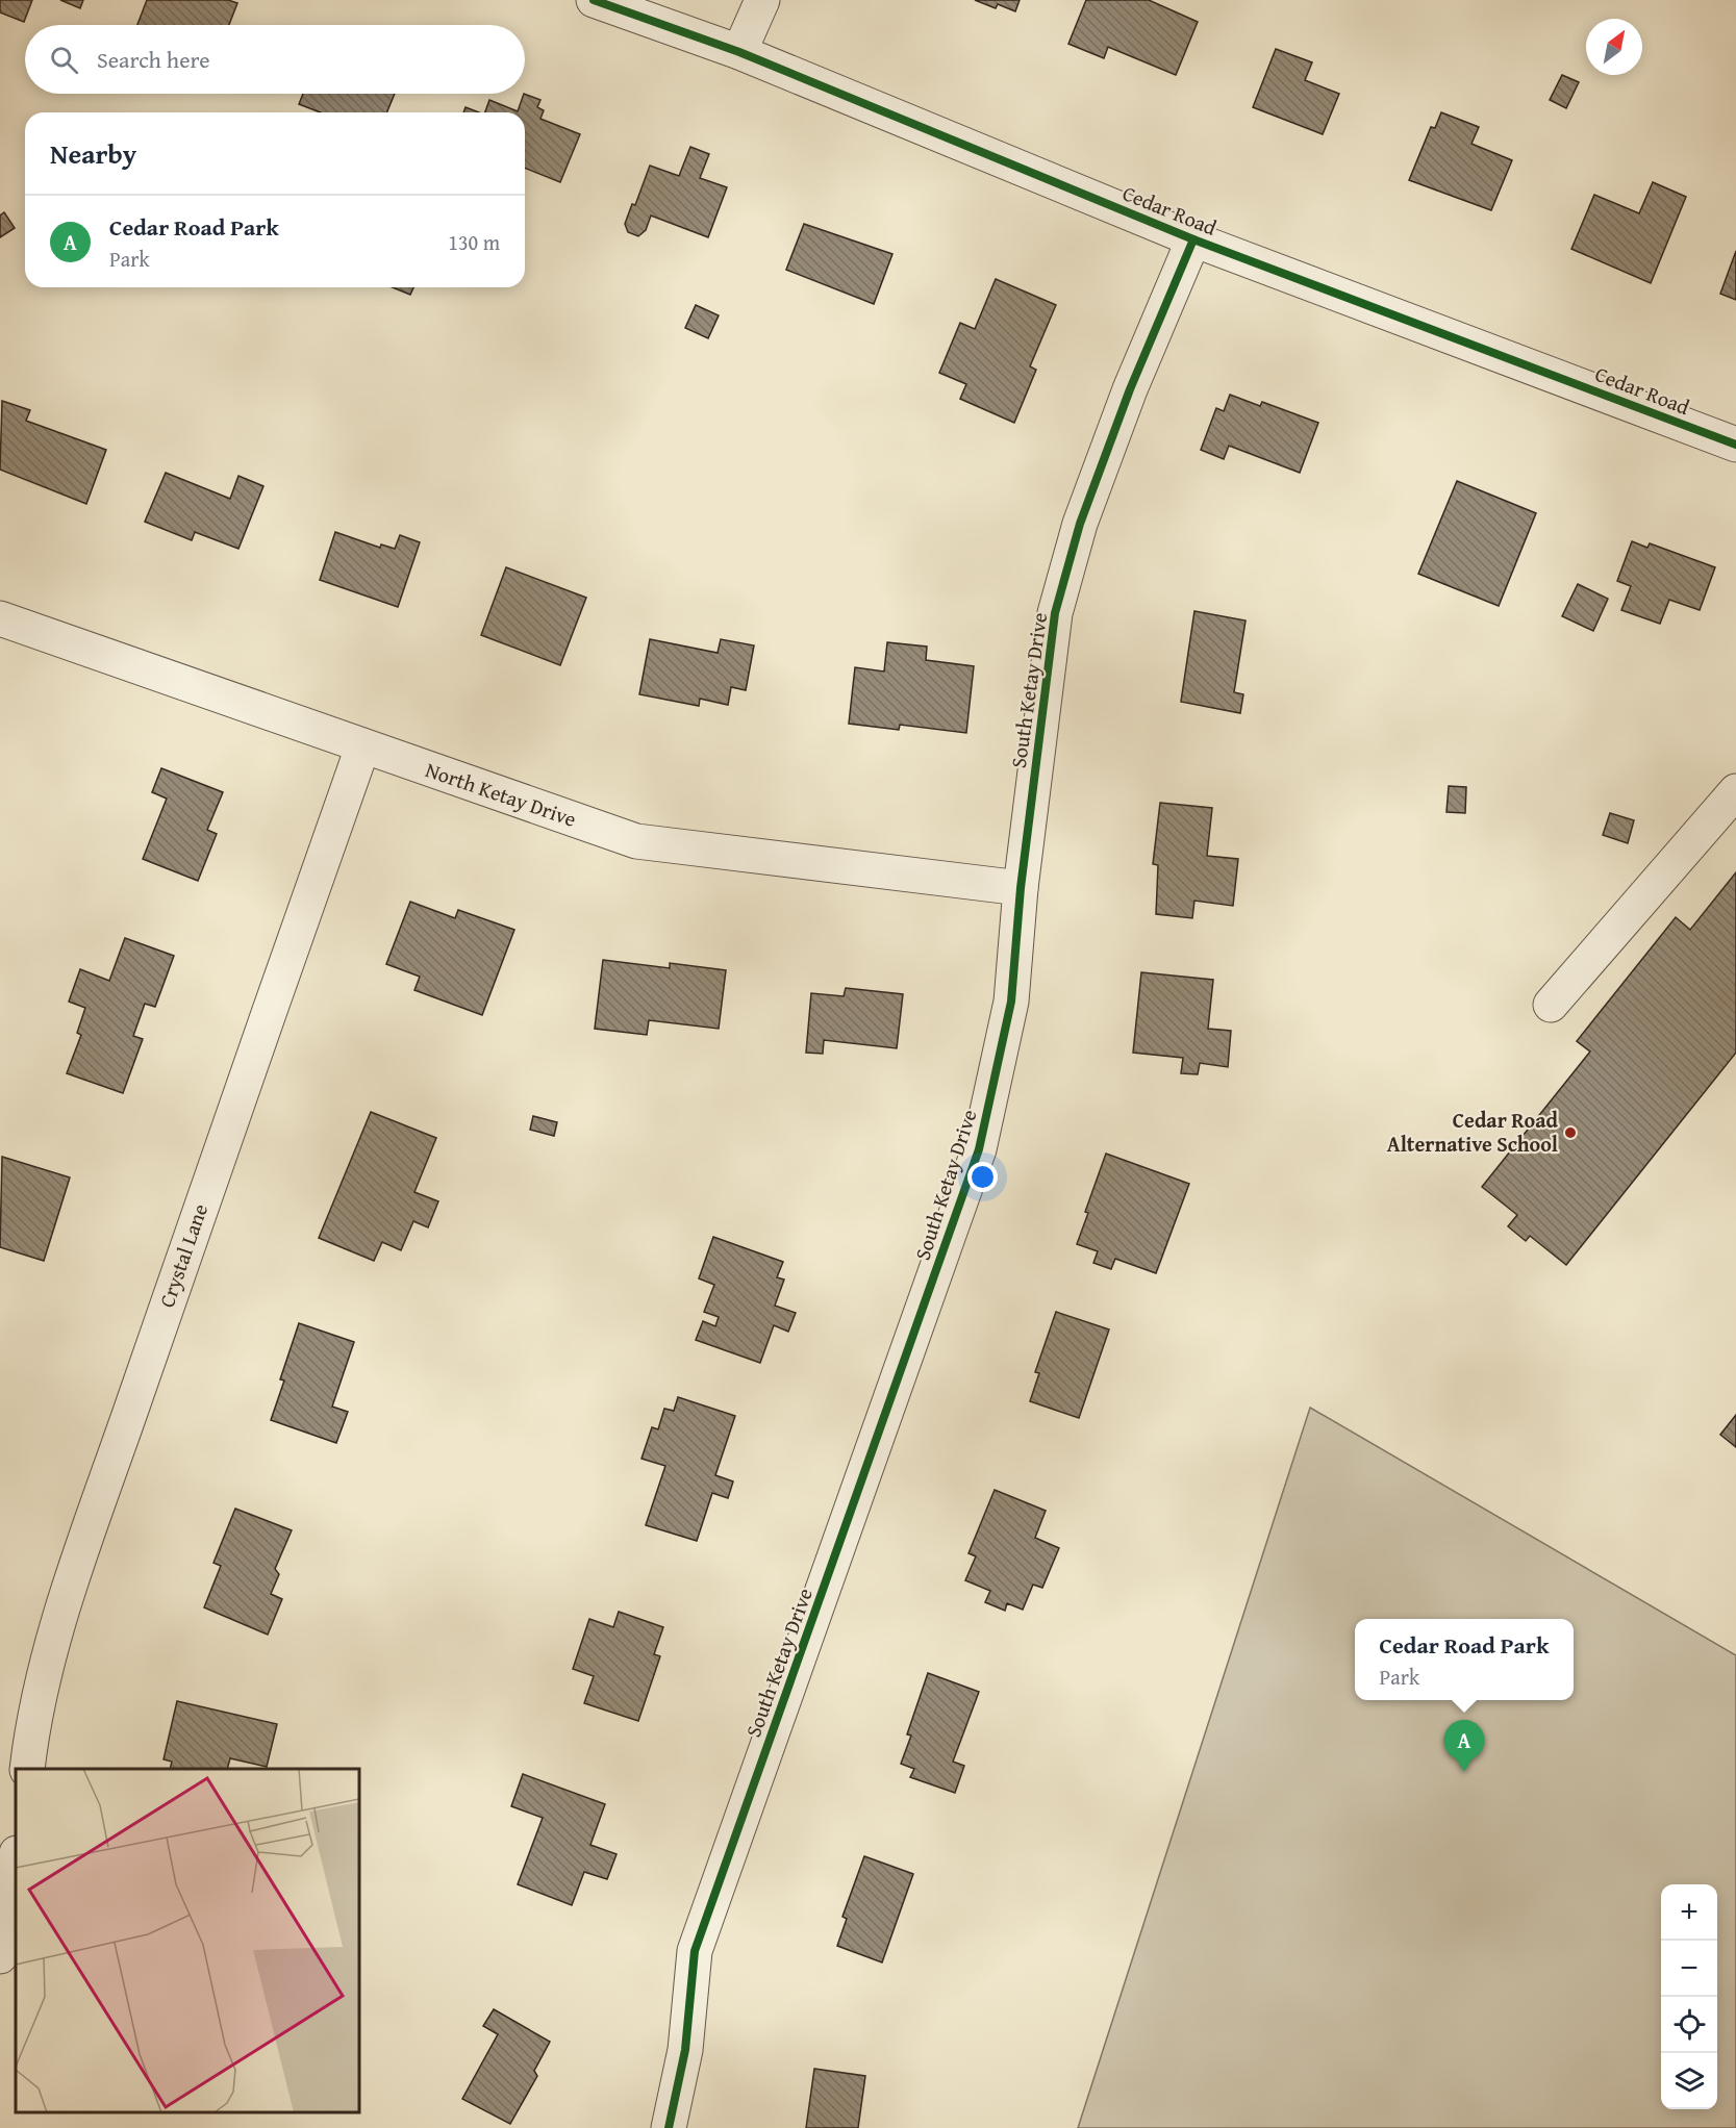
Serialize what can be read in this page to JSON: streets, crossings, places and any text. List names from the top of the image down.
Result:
{
  "streets": {
    "street": [
      "Cedar Road",
      "South Ketay Drive",
      "North Ketay Drive",
      "Crystal Lane"
    ]
  },
  "crossings": [
    ["Cedar Road", "South Ketay Drive"],
    ["South Ketay Drive", "North Ketay Drive"],
    ["North Ketay Drive", "Crystal Lane"]
  ],
  "places": ["Cedar Road Alternative School"],
  "north": "top right",
  "page": {
    "search": "Search here",
    "heading": "Nearby",
    "list": [
      {
        "mark": "A",
        "name": "Cedar Road Park",
        "note": "Park",
        "value": "130 m"
      }
    ],
    "popup": ["Cedar Road Park", "Park"],
    "pins": "A",
    "map_buttons": ["+", "−"]
  }
}
